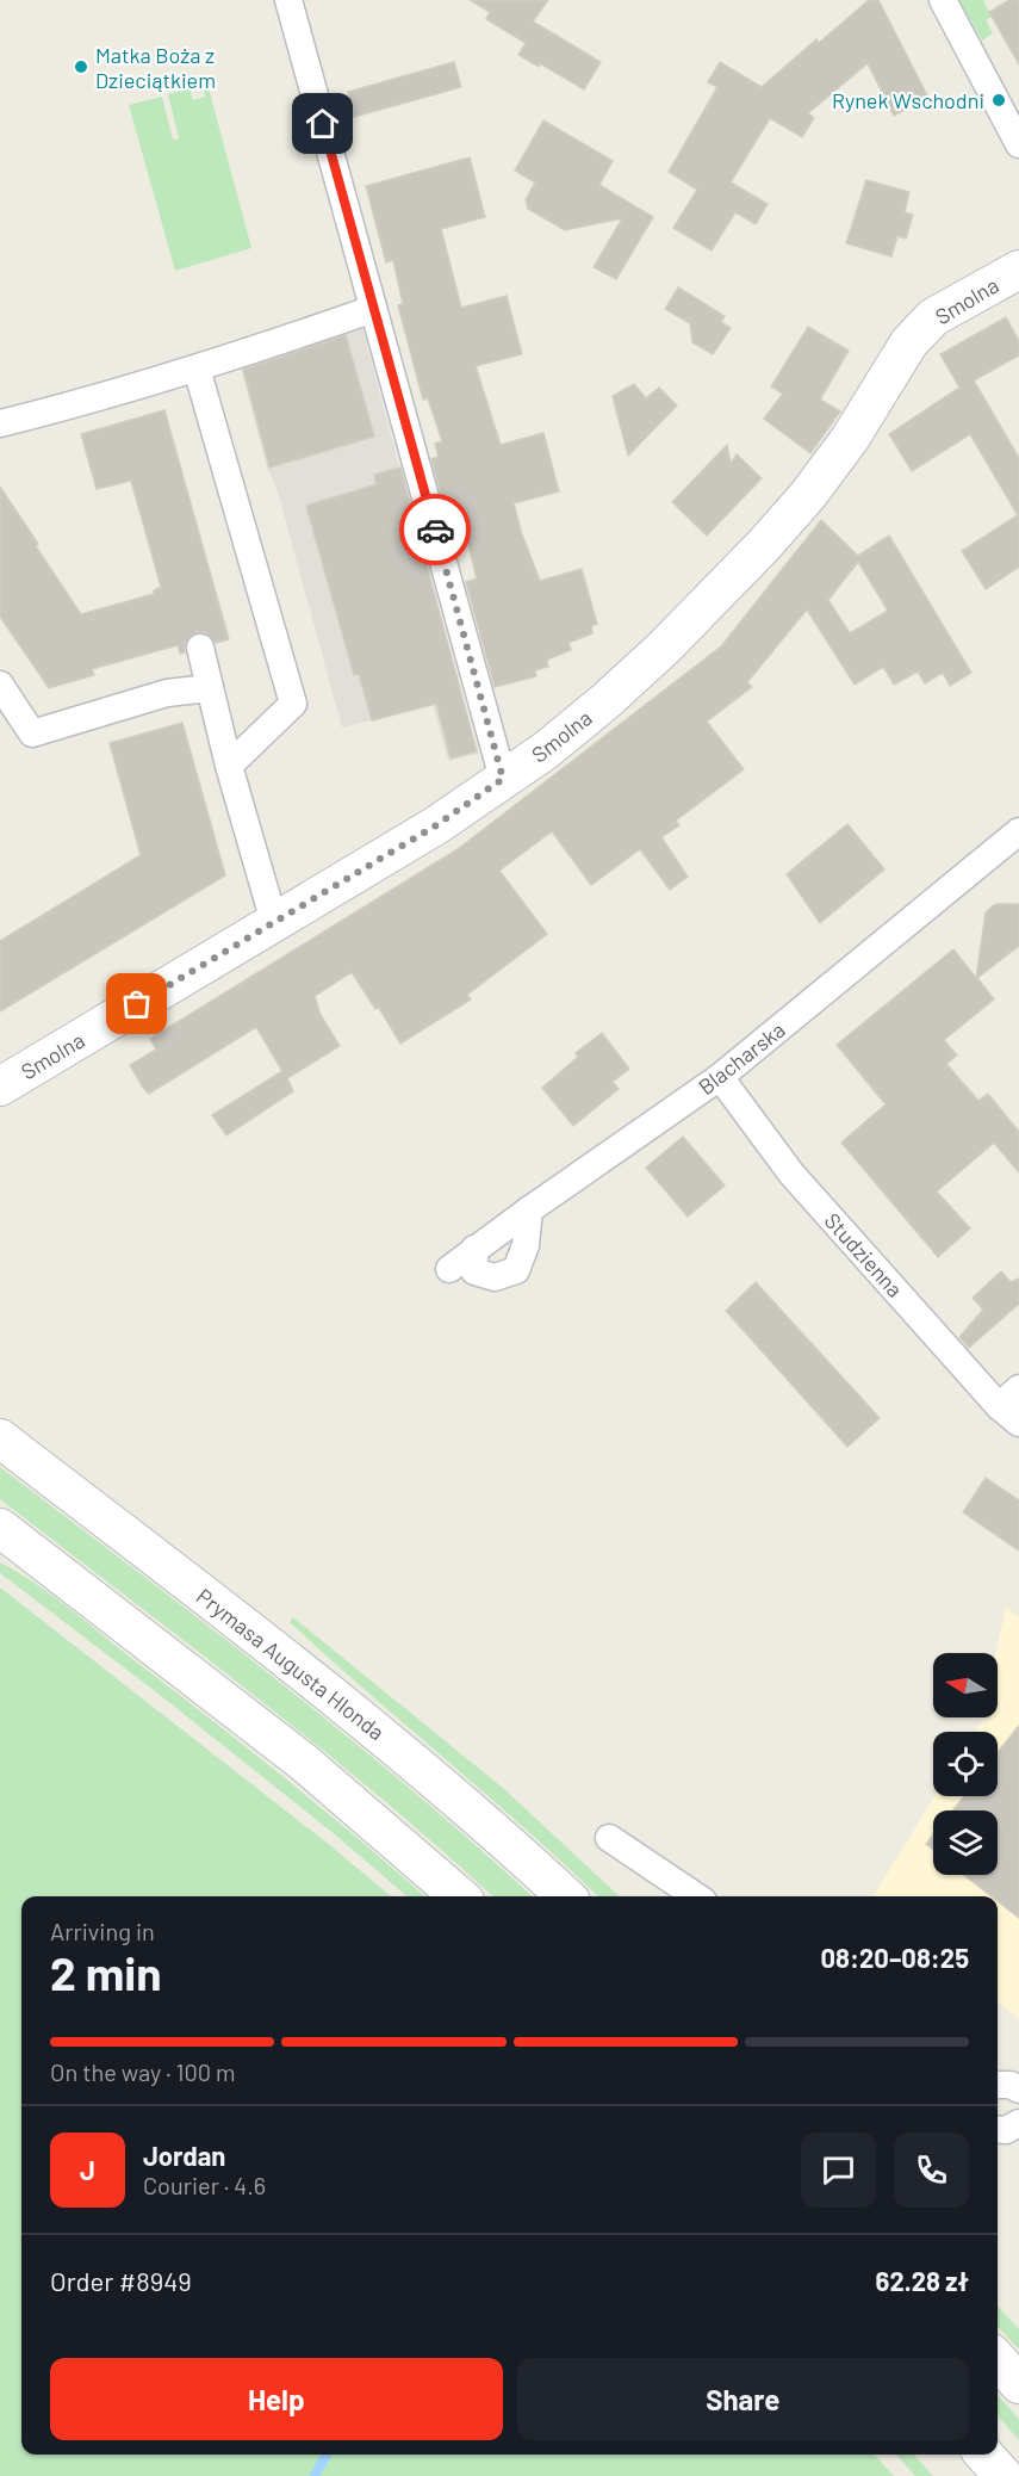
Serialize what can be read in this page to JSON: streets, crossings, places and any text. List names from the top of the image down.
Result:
{
  "streets": {
    "main road": ["Smolna", "Prymasa Augusta Hlonda"],
    "street": ["Blacharska", "Studzienna"]
  },
  "crossings": [
    ["Blacharska", "Studzienna"]
  ],
  "places": ["Matka Boża z Dzieciątkiem", "Rynek Wschodni"],
  "north": "left",
  "page": {
    "heading": ["2 min", "Arriving in", "08:20–08:25"],
    "panel": [
      "Jordan",
      "Courier · 4.6",
      "Order #8949",
      "62.28 zł"
    ],
    "bar": "On the way · 100 m",
    "round": "J",
    "buttons": ["Help", "Share"]
  }
}
